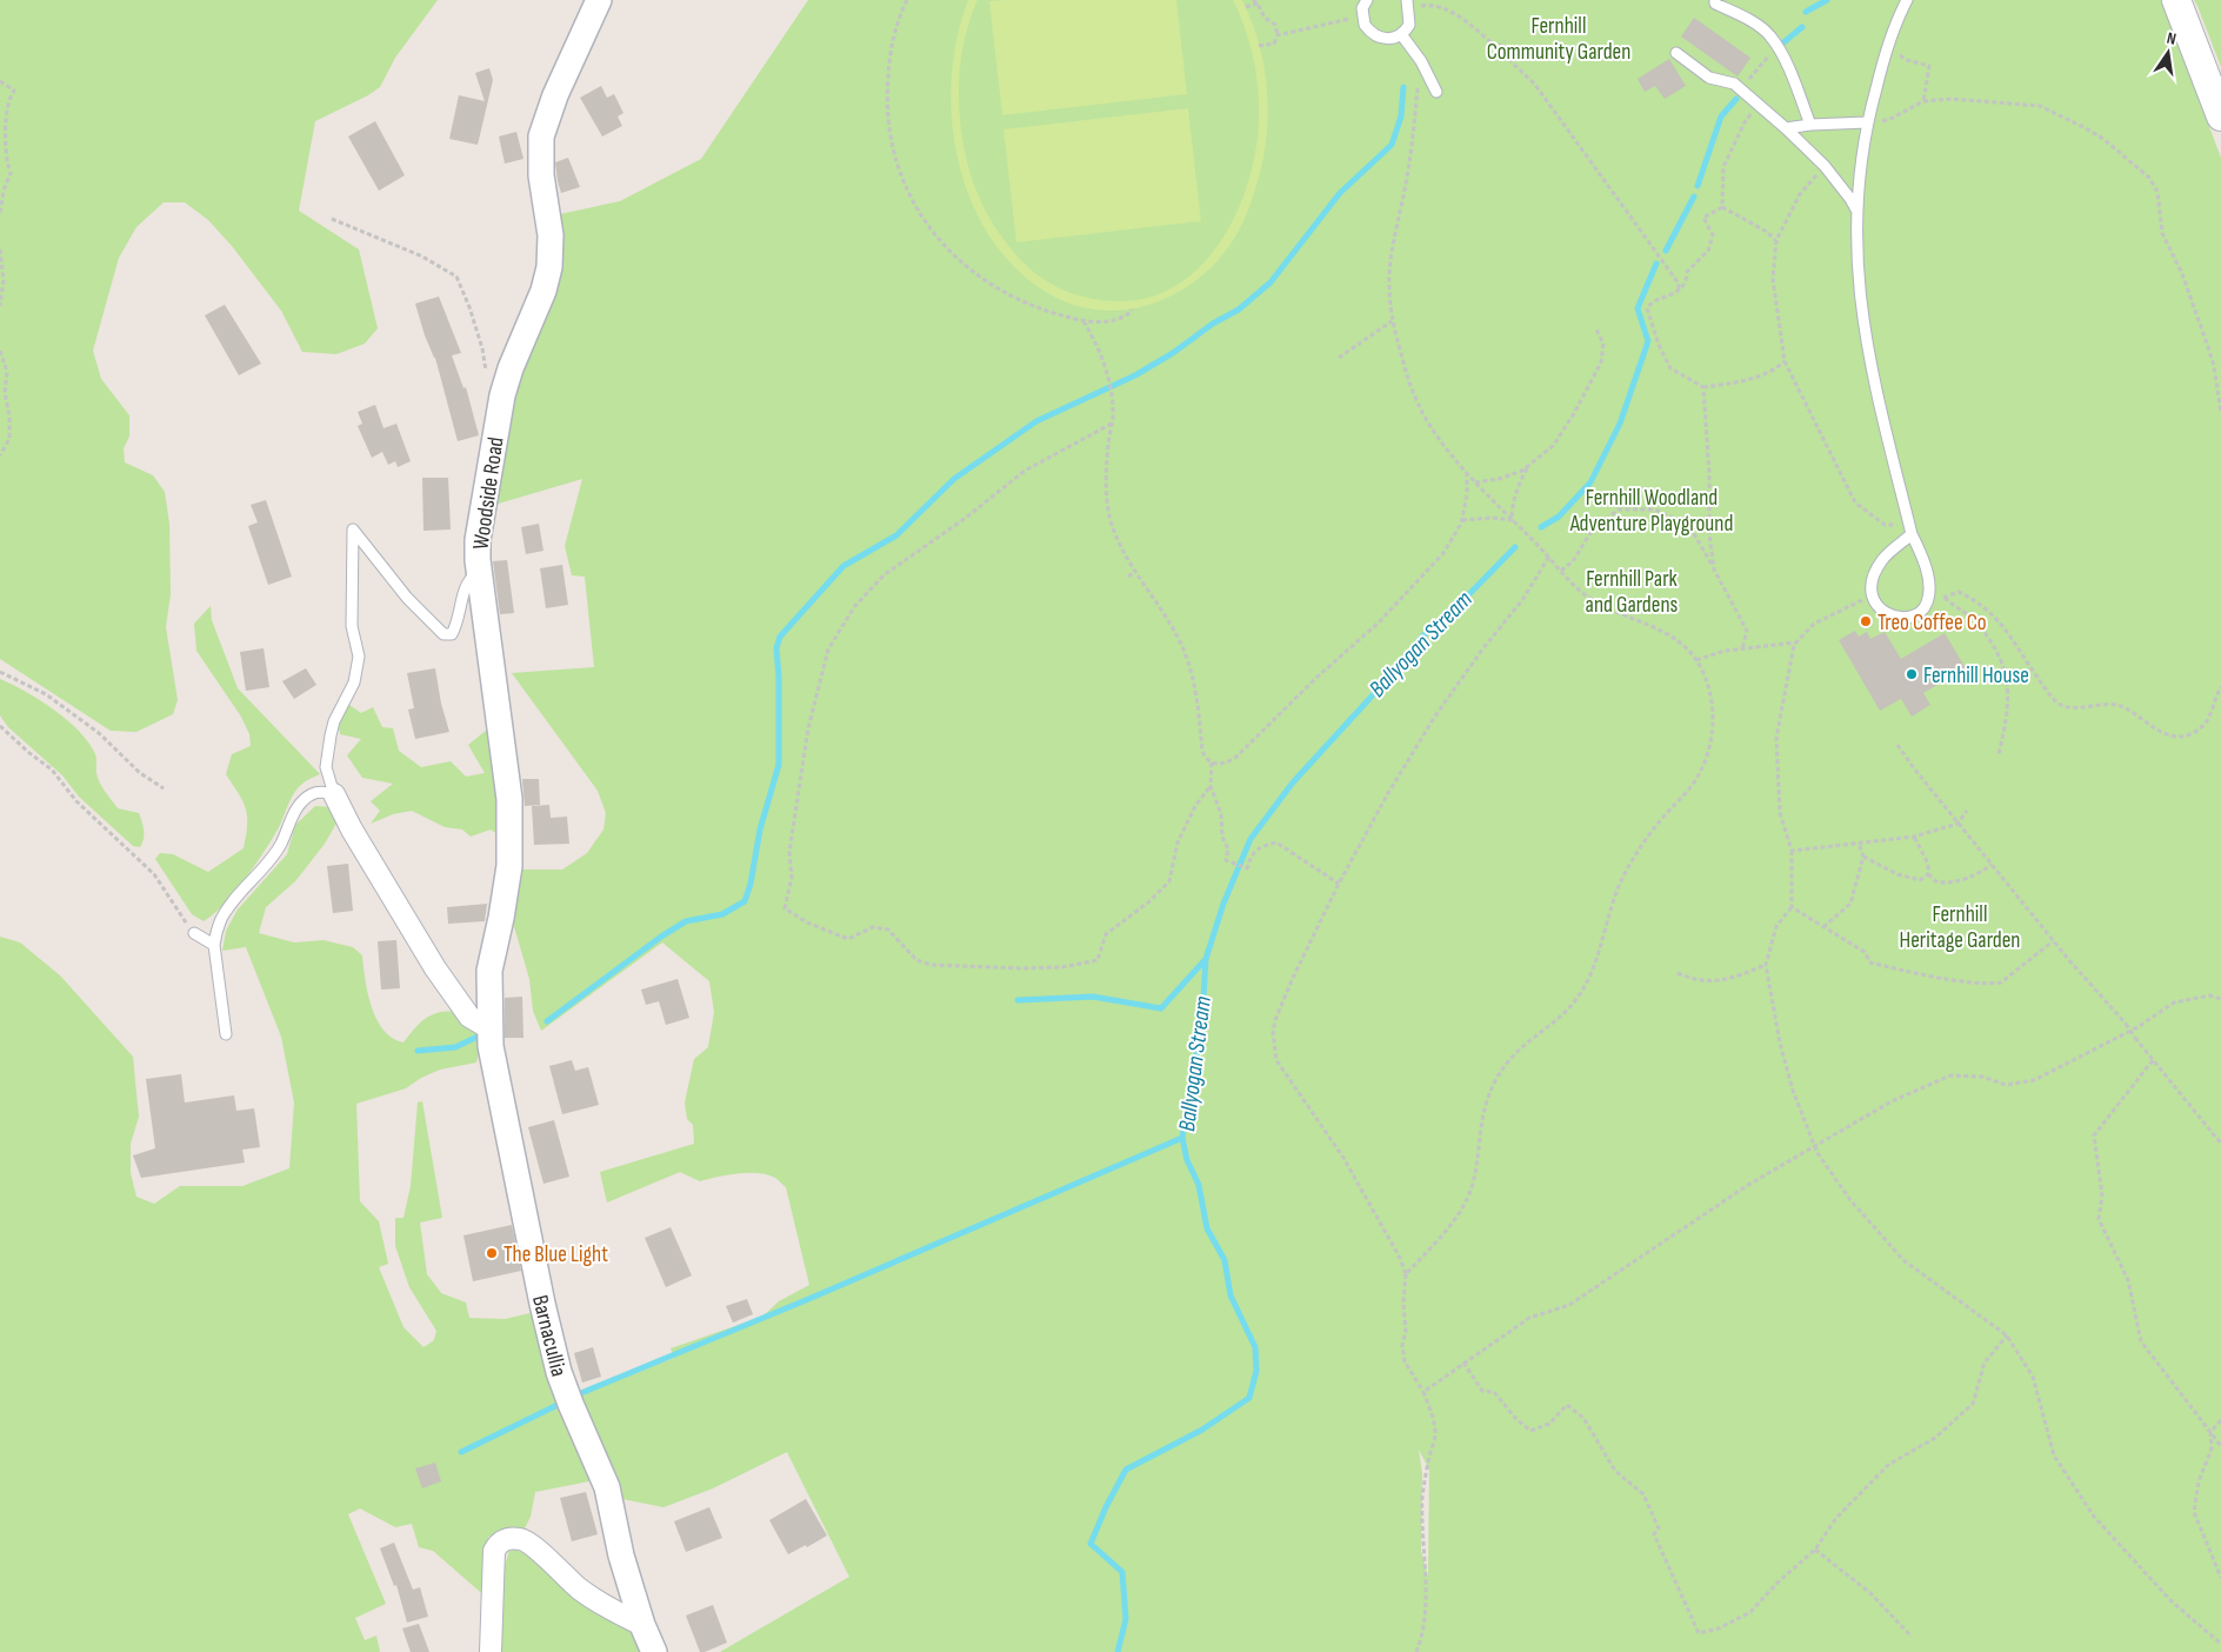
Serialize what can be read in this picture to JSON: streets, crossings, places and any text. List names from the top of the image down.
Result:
{
  "streets": {
    "street": ["Woodside Road", "Barnacullia"]
  },
  "crossings": [
    ["Woodside Road", "Barnacullia"]
  ],
  "water": ["Ballyogan Stream"],
  "parks": [
    "Fernhill Community Garden",
    "Fernhill Woodland Adventure Playground",
    "Fernhill Park and Gardens",
    "Fernhill Heritage Garden"
  ],
  "places": ["Treo Coffee Co", "Fernhill House", "The Blue Light"],
  "north": "top"
}
